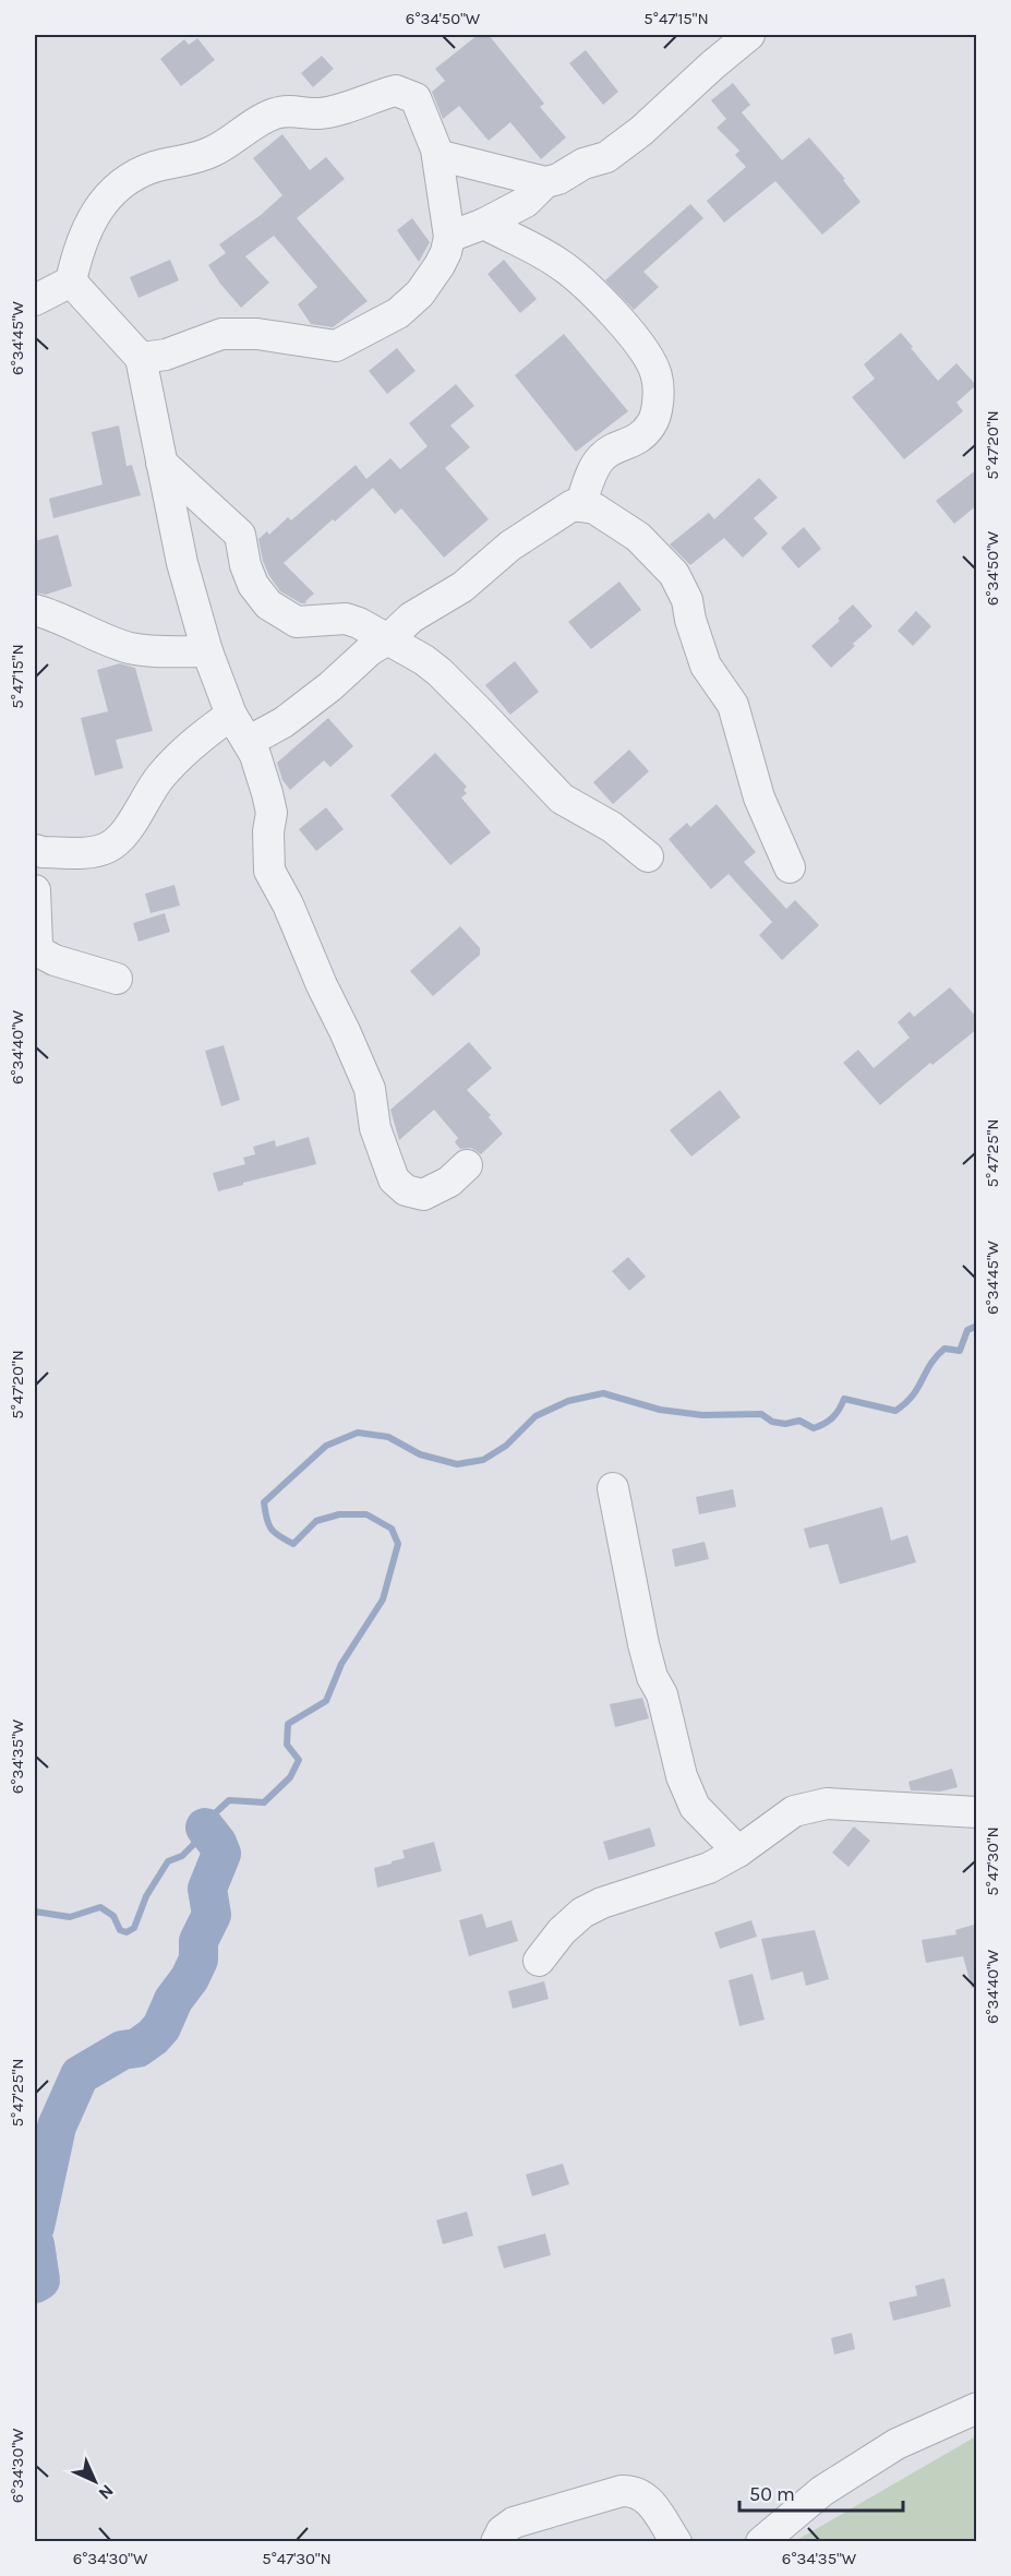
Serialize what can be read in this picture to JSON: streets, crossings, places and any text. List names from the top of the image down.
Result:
{
  "scale_bar": "50 m",
  "north": "bottom right",
  "coordinates": [
    "6°34'50\"W",
    "5°47'15\"N",
    "6°34'45\"W",
    "5°47'20\"N",
    "6°34'40\"W",
    "5°47'25\"N",
    "6°34'35\"W",
    "5°47'30\"N",
    "6°34'30\"W"
  ]
}
